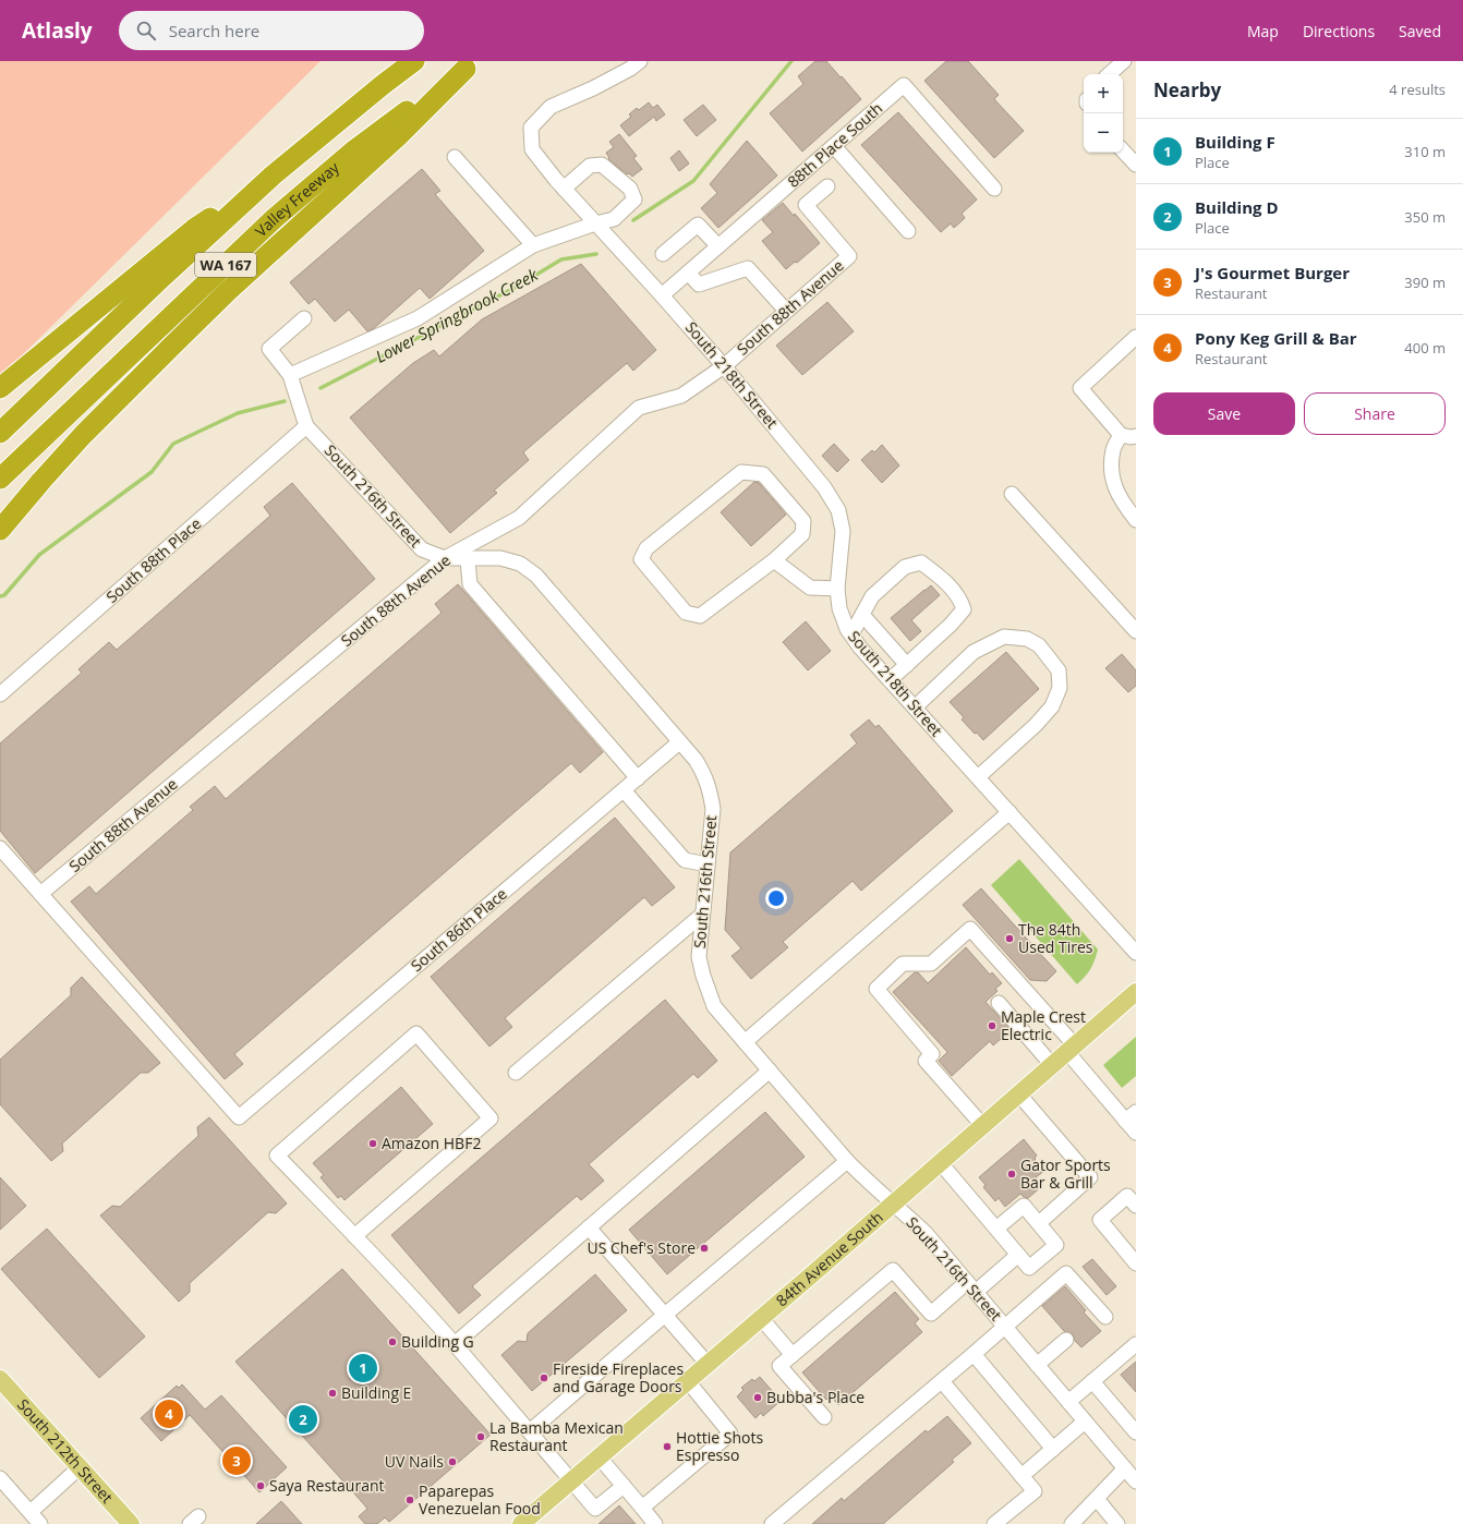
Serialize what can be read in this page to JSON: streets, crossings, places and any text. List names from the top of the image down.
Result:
{
  "streets": {
    "highway": ["Valley Freeway", "WA 167"],
    "main road": ["84th Avenue South", "South 212th Street"],
    "street": [
      "88th Place South",
      "South 88th Avenue",
      "South 218th Street",
      "South 216th Street",
      "South 88th Place",
      "South 86th Place"
    ]
  },
  "crossings": [
    ["88th Place South", "South 218th Street"],
    ["South 88th Avenue", "South 218th Street"],
    ["South 88th Avenue", "South 216th Street"],
    ["South 88th Avenue", "South 86th Place"],
    ["South 216th Street", "South 88th Place"],
    ["South 216th Street", "South 86th Place"],
    ["South 216th Street", "84th Avenue South"]
  ],
  "water": ["Lower Springbrook Creek"],
  "places": [
    "The 84th Used Tires",
    "Maple Crest Electric",
    "Amazon HBF2",
    "Gator Sports Bar & Grill",
    "US Chef's Store",
    "Building G",
    "Fireside Fireplaces and Garage Doors",
    "Building E",
    "Bubba's Place",
    "La Bamba Mexican Restaurant",
    "Hottie Shots Espresso",
    "UV Nails",
    "Saya Restaurant",
    "Paparepas Venezuelan Food"
  ],
  "page": {
    "header": "Atlasly",
    "search": "Search here",
    "nav": ["Map", "Directions", "Saved"],
    "heading": ["Nearby", "4 results"],
    "map_buttons": ["+", "−"],
    "list": [
      {
        "mark": "1",
        "name": "Building F",
        "note": "Place",
        "value": "310 m"
      },
      {
        "mark": "2",
        "name": "Building D",
        "note": "Place",
        "value": "350 m"
      },
      {
        "mark": "3",
        "name": "J's Gourmet Burger",
        "note": "Restaurant",
        "value": "390 m"
      },
      {
        "mark": "4",
        "name": "Pony Keg Grill & Bar",
        "note": "Restaurant",
        "value": "400 m"
      }
    ],
    "buttons": ["Save", "Share"],
    "pins": [
      "1",
      "4",
      "2",
      "3"
    ]
  }
}
